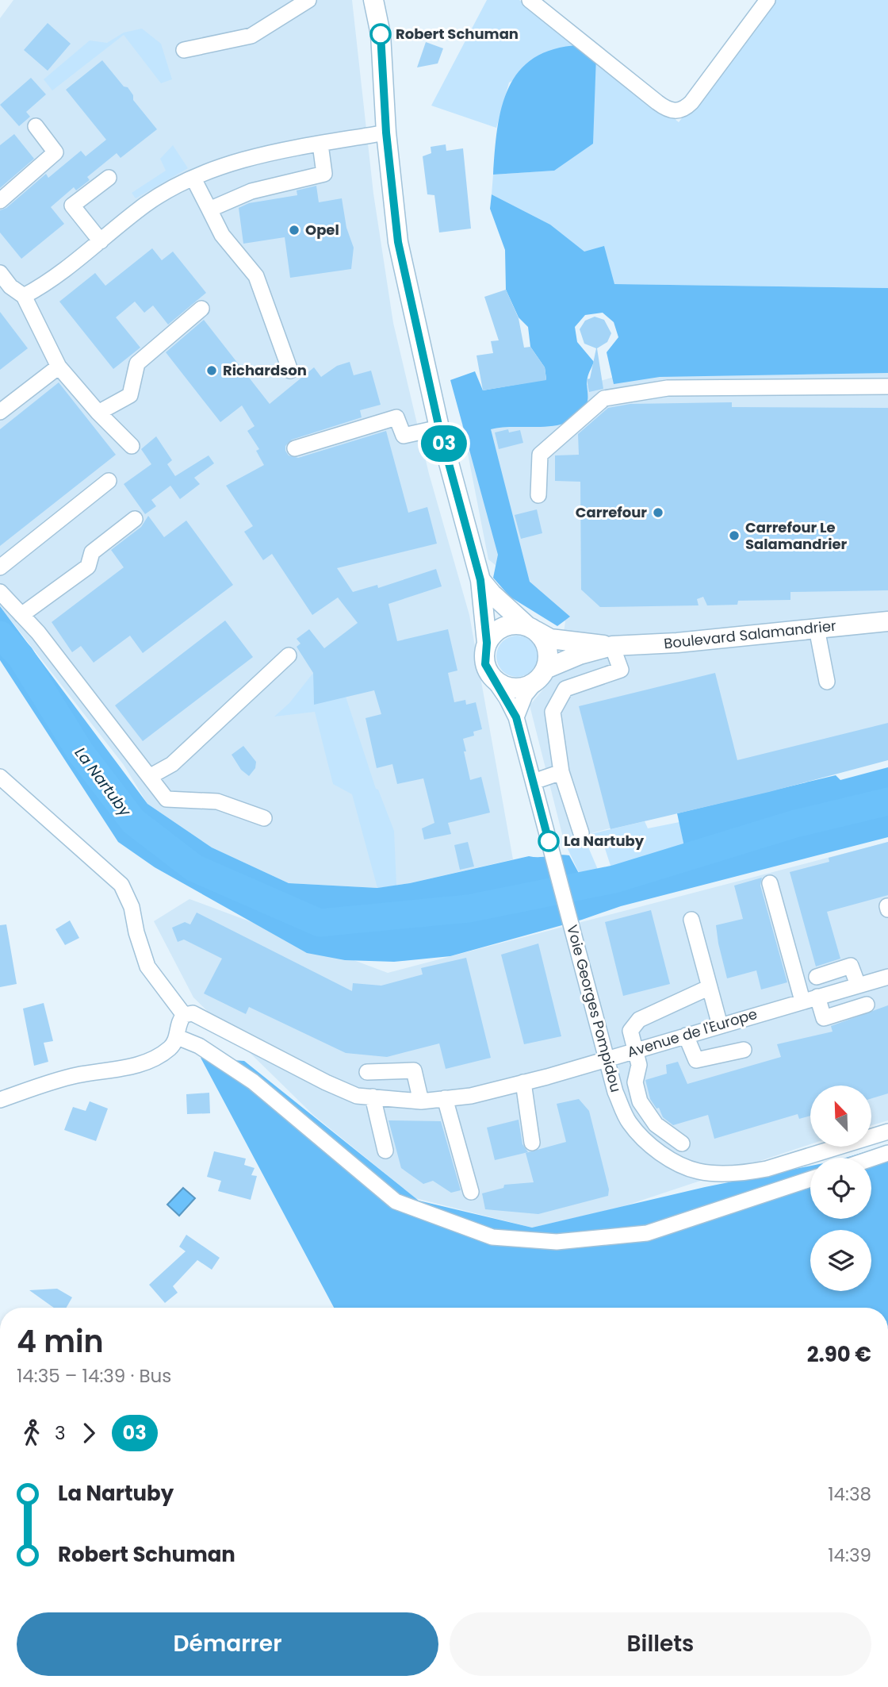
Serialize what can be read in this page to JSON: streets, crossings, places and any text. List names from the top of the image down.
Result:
{
  "streets": {
    "main road": ["Boulevard Salamandrier"],
    "street": ["Voie Georges Pompidou", "Avenue de l'Europe"]
  },
  "crossings": [
    ["Boulevard Salamandrier", "Voie Georges Pompidou"],
    ["Voie Georges Pompidou", "Avenue de l'Europe"]
  ],
  "water": ["La Nartuby"],
  "places": [
    "Robert Schuman",
    "Opel",
    "Richardson",
    "Carrefour",
    "Carrefour Le Salamandrier",
    "La Nartuby"
  ],
  "lines": ["bus line 03"],
  "north": "top left",
  "page": {
    "on_map": "03",
    "heading": ["4 min", "14:35 – 14:39 · Bus", "2.90 €"],
    "legs": ["3", "03"],
    "list": [
      {
        "name": "La Nartuby",
        "value": "14:38"
      },
      {
        "name": "Robert Schuman",
        "value": "14:39"
      }
    ],
    "buttons": ["Démarrer", "Billets"]
  }
}
